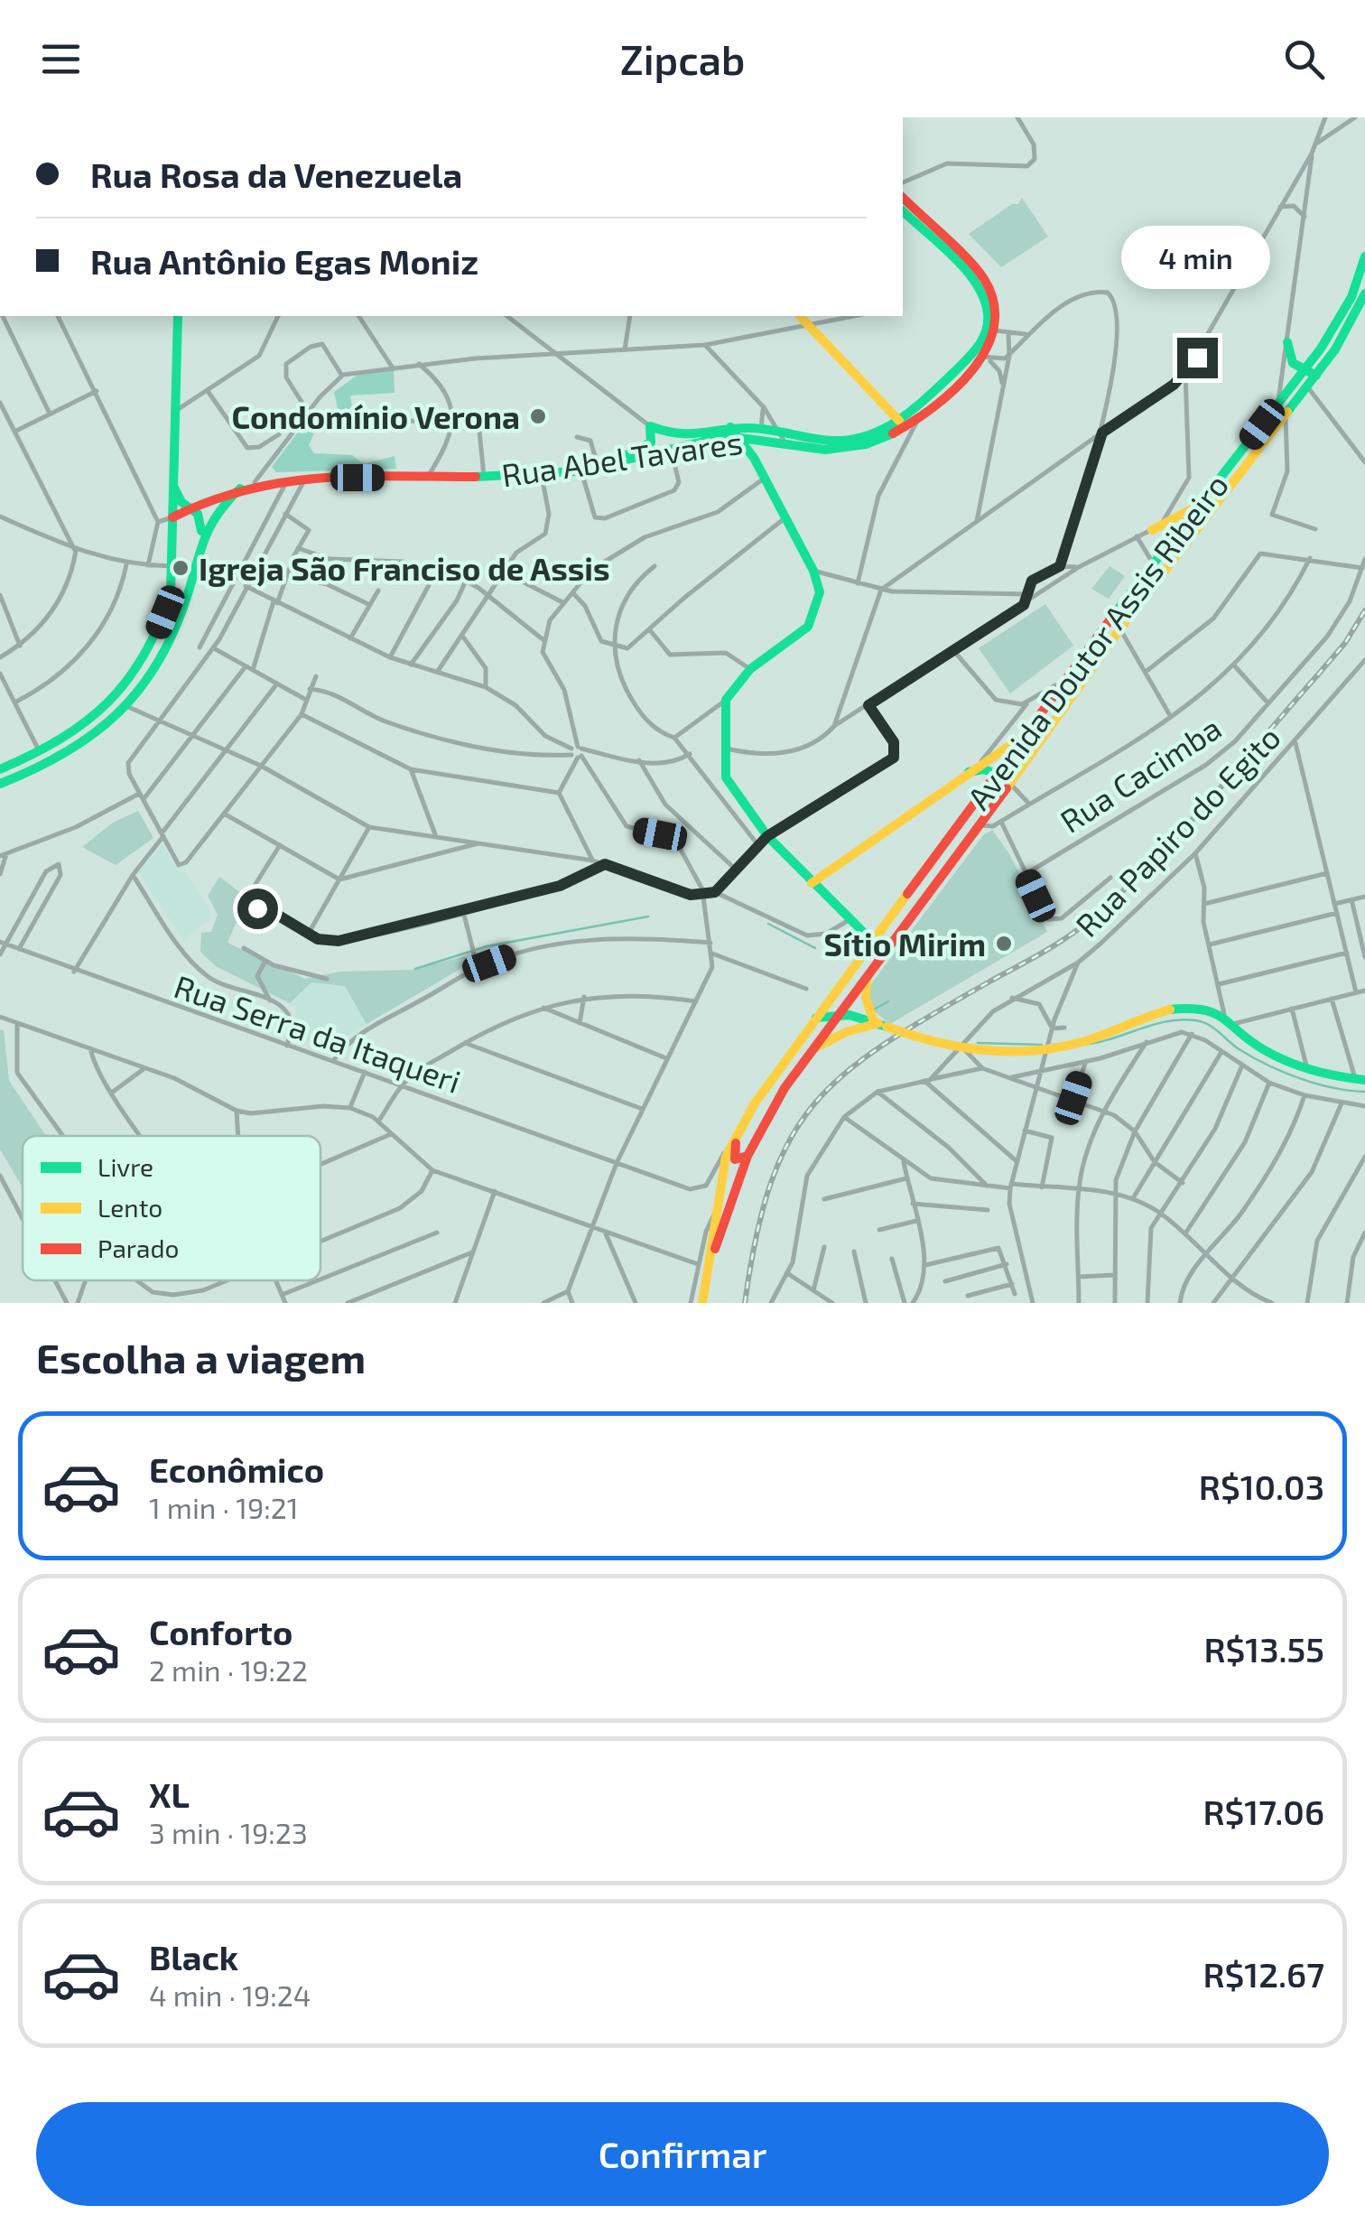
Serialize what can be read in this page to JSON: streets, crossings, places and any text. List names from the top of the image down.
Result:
{
  "streets": {
    "main road": ["Rua Abel Tavares", "Avenida Doutor Assis Ribeiro"],
    "street": ["Rua Cacimba", "Rua Papiro do Egito", "Rua Serra da Itaqueri"]
  },
  "crossings": [
    ["Avenida Doutor Assis Ribeiro", "Rua Serra da Itaqueri"]
  ],
  "places": ["Condomínio Verona", "Igreja São Franciso de Assis", "Sítio Mirim"],
  "legend": ["Livre", "Lento", "Parado"],
  "page": {
    "header": "Zipcab",
    "banner": ["Rua Rosa da Venezuela", "Rua Antônio Egas Moniz"],
    "bubble": "4 min",
    "heading": "Escolha a viagem",
    "list": [
      {
        "name": "Econômico",
        "note": "1 min · 19:21",
        "value": "R$10.03"
      },
      {
        "name": "Conforto",
        "note": "2 min · 19:22",
        "value": "R$13.55"
      },
      {
        "name": "XL",
        "note": "3 min · 19:23",
        "value": "R$17.06"
      },
      {
        "name": "Black",
        "note": "4 min · 19:24",
        "value": "R$12.67"
      }
    ],
    "buttons": "Confirmar"
  }
}
